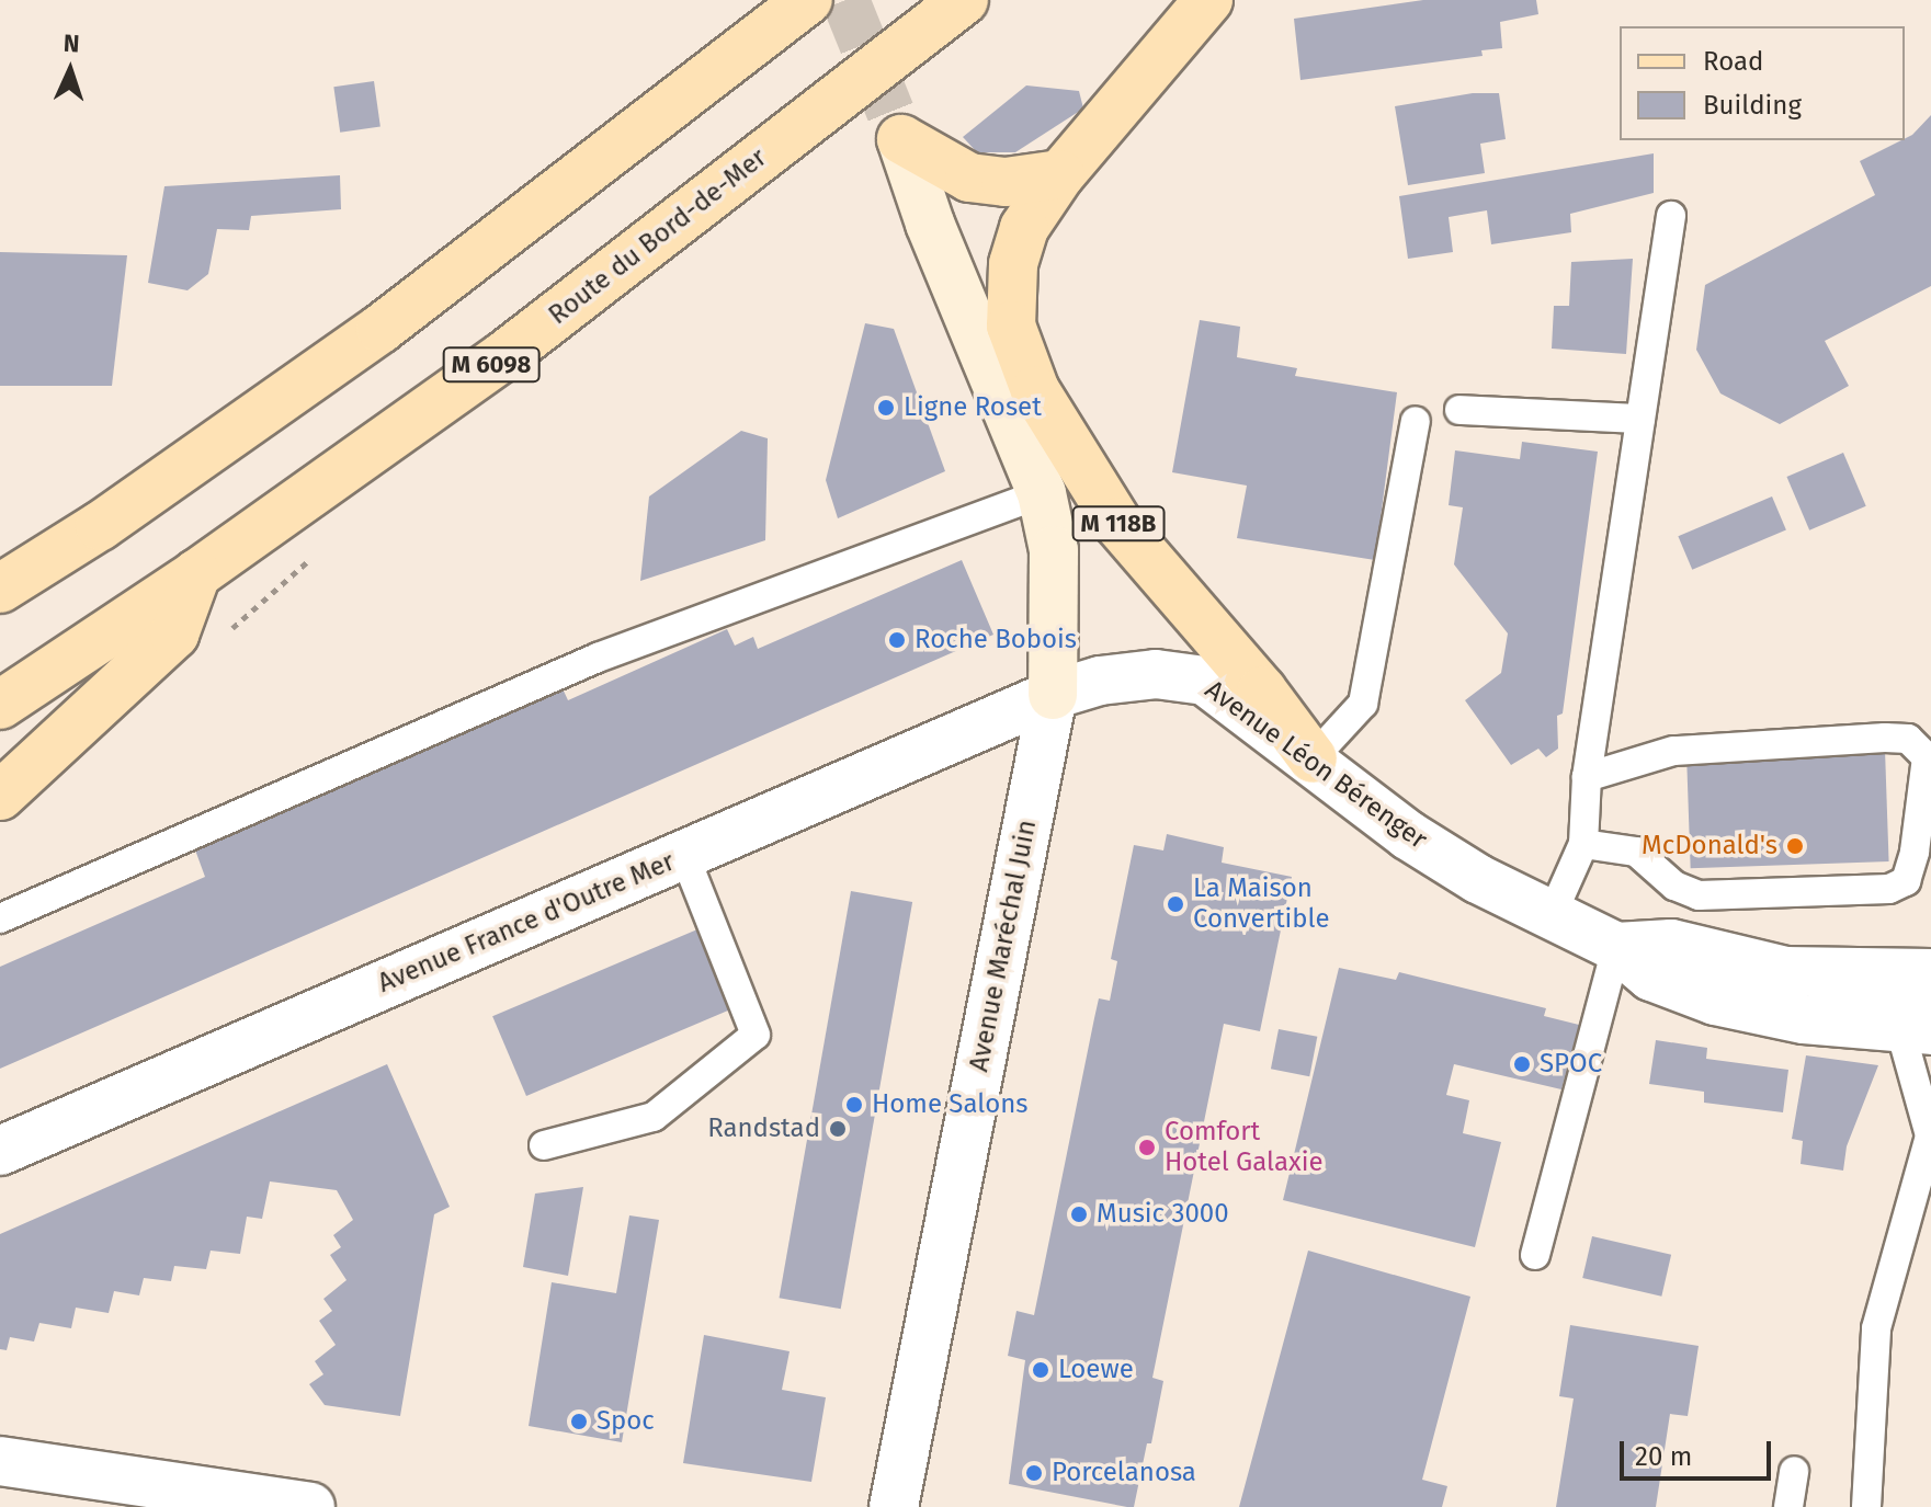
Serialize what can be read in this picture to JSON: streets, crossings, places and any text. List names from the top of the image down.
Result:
{
  "streets": {
    "main road": ["Route du Bord-de-Mer", "M 6098", "M 118B"],
    "street": ["Avenue Léon Bérenger", "Avenue France d'Outre Mer", "Avenue Maréchal Juin"]
  },
  "crossings": [
    ["M 118B", "Avenue Léon Bérenger"],
    ["M 118B", "Avenue France d'Outre Mer"],
    ["M 118B", "Avenue Maréchal Juin"],
    ["Avenue Léon Bérenger", "Avenue France d'Outre Mer"],
    ["Avenue Léon Bérenger", "Avenue Maréchal Juin"],
    ["Avenue France d'Outre Mer", "Avenue Maréchal Juin"]
  ],
  "places": [
    "Ligne Roset",
    "Roche Bobois",
    "McDonald's",
    "La Maison Convertible",
    "SPOC",
    "Home Salons",
    "Randstad",
    "Comfort Hotel Galaxie",
    "Music 3000",
    "Loewe",
    "Spoc",
    "Porcelanosa"
  ],
  "legend": ["Road", "Building"],
  "scale_bar": "20 m",
  "north": "top"
}
